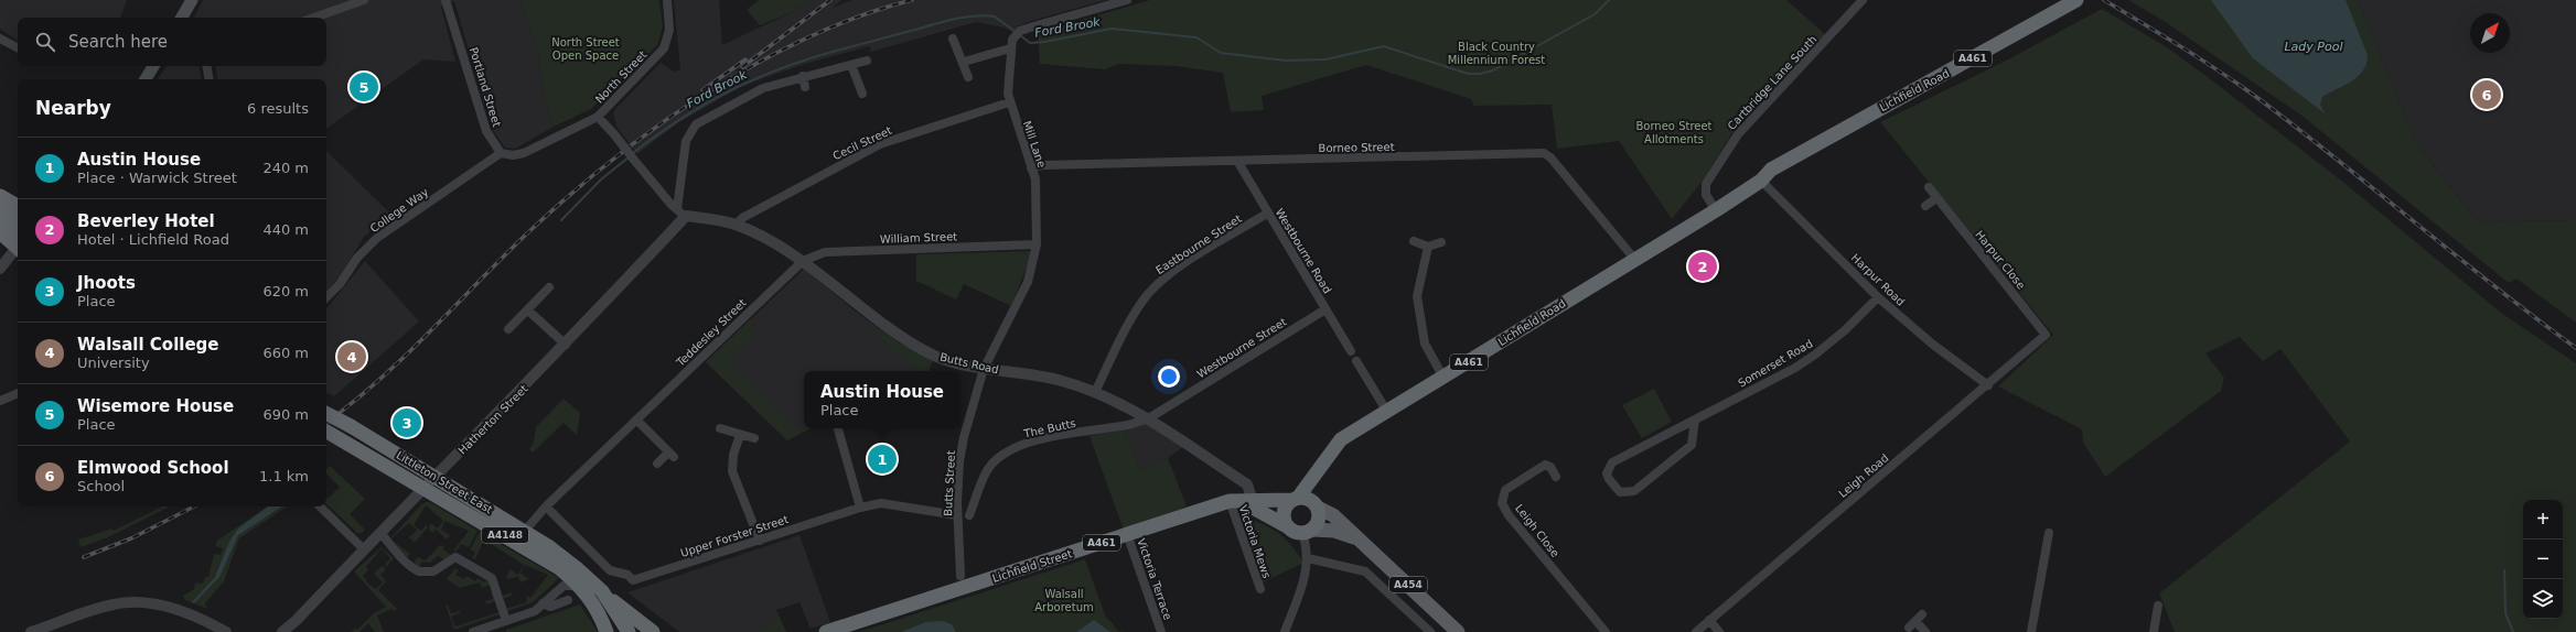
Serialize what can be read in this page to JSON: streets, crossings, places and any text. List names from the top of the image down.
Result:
{
  "streets": {
    "highway": [
      "A461",
      "Lichfield Road",
      "Littleton Street East",
      "A4148",
      "Lichfield Street"
    ],
    "main road": ["A454"],
    "street": [
      "North Street",
      "Cartbridge Lane South",
      "Portland Street",
      "Cecil Street",
      "Mill Lane",
      "Borneo Street",
      "College Way",
      "William Street",
      "Eastbourne Street",
      "Westbourne Road",
      "Harpur Close",
      "Harpur Road",
      "Teddesley Street",
      "Westbourne Street",
      "Butts Road",
      "Somerset Road",
      "Hatherton Street",
      "The Butts",
      "Leigh Road",
      "Butts Street",
      "Leigh Close",
      "Upper Forster Street",
      "Victoria Mews",
      "Victoria Terrace"
    ]
  },
  "crossings": [
    ["North Street", "Butts Road"],
    ["North Street", "Hatherton Street"],
    ["Cartbridge Lane South", "Lichfield Road"],
    ["Portland Street", "College Way"],
    ["Lichfield Road", "Borneo Street"],
    ["Lichfield Road", "Harpur Road"],
    ["Lichfield Road", "Lichfield Street"],
    ["Lichfield Road", "A454"],
    ["Cecil Street", "Mill Lane"],
    ["Cecil Street", "Butts Road"],
    ["Mill Lane", "Borneo Street"],
    ["Mill Lane", "William Street"],
    ["Mill Lane", "Butts Road"],
    ["Mill Lane", "Butts Street"],
    ["Borneo Street", "Westbourne Road"],
    ["William Street", "Teddesley Street"],
    ["William Street", "Butts Road"],
    ["Eastbourne Street", "Westbourne Road"],
    ["Eastbourne Street", "Butts Road"],
    ["Westbourne Road", "Westbourne Street"],
    ["Harpur Close", "Leigh Road"],
    ["Harpur Road", "Somerset Road"],
    ["Harpur Road", "Leigh Road"],
    ["Teddesley Street", "Butts Road"],
    ["Teddesley Street", "Littleton Street East"],
    ["Teddesley Street", "Upper Forster Street"],
    ["Westbourne Street", "Butts Road"],
    ["Westbourne Street", "The Butts"],
    ["Butts Road", "Hatherton Street"],
    ["Butts Road", "The Butts"],
    ["Butts Road", "Butts Street"],
    ["Butts Road", "Victoria Mews"],
    ["Butts Road", "Lichfield Street"],
    ["Hatherton Street", "Littleton Street East"],
    ["Butts Street", "Upper Forster Street"],
    ["Victoria Mews", "Lichfield Street"],
    ["Lichfield Street", "Victoria Terrace"],
    ["Lichfield Street", "A454"]
  ],
  "water": ["Ford Brook", "Lady Pool"],
  "parks": [
    "North Street Open Space",
    "Black Country Millennium Forest",
    "Borneo Street Allotments",
    "Walsall Arboretum"
  ],
  "north": "top right",
  "page": {
    "search": "Search here",
    "pins": [
      "5",
      "6",
      "2",
      "4",
      "3",
      "1"
    ],
    "heading": ["Nearby", "6 results"],
    "list": [
      {
        "mark": "1",
        "name": "Austin House",
        "note": "Place · Warwick Street",
        "value": "240 m"
      },
      {
        "mark": "2",
        "name": "Beverley Hotel",
        "note": "Hotel · Lichfield Road",
        "value": "440 m"
      },
      {
        "mark": "3",
        "name": "Jhoots",
        "note": "Place",
        "value": "620 m"
      },
      {
        "mark": "4",
        "name": "Walsall College",
        "note": "University",
        "value": "660 m"
      },
      {
        "mark": "5",
        "name": "Wisemore House",
        "note": "Place",
        "value": "690 m"
      },
      {
        "mark": "6",
        "name": "Elmwood School",
        "note": "School",
        "value": "1.1 km"
      }
    ],
    "popup": ["Austin House", "Place"],
    "map_buttons": ["+", "−"]
  }
}
